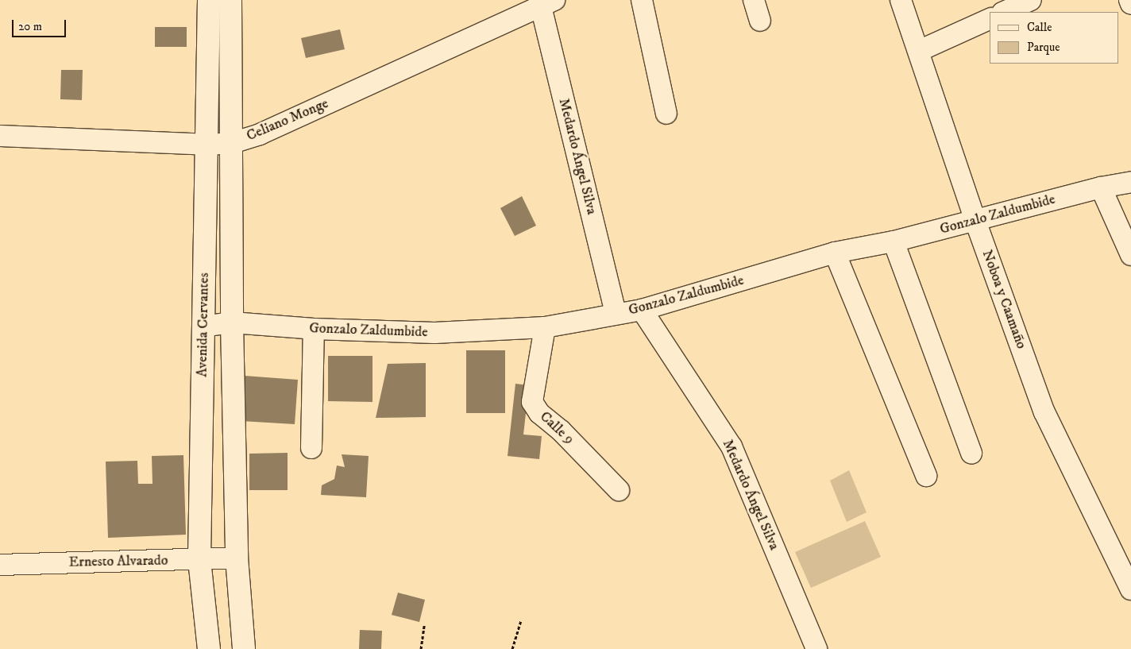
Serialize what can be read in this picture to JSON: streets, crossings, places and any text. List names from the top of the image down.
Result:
{
  "streets": {
    "street": [
      "Celiano Monge",
      "Medardo Ángel Silva",
      "Gonzalo Zaldumbide",
      "Noboa y Caamaño",
      "Avenida Cervantes",
      "Calle 9",
      "Ernesto Alvarado"
    ]
  },
  "crossings": [
    ["Celiano Monge", "Medardo Ángel Silva"],
    ["Celiano Monge", "Avenida Cervantes"],
    ["Medardo Ángel Silva", "Gonzalo Zaldumbide"],
    ["Gonzalo Zaldumbide", "Noboa y Caamaño"],
    ["Gonzalo Zaldumbide", "Avenida Cervantes"],
    ["Gonzalo Zaldumbide", "Calle 9"],
    ["Avenida Cervantes", "Ernesto Alvarado"]
  ],
  "legend": ["Calle", "Parque"],
  "scale_bar": "20 m"
}
